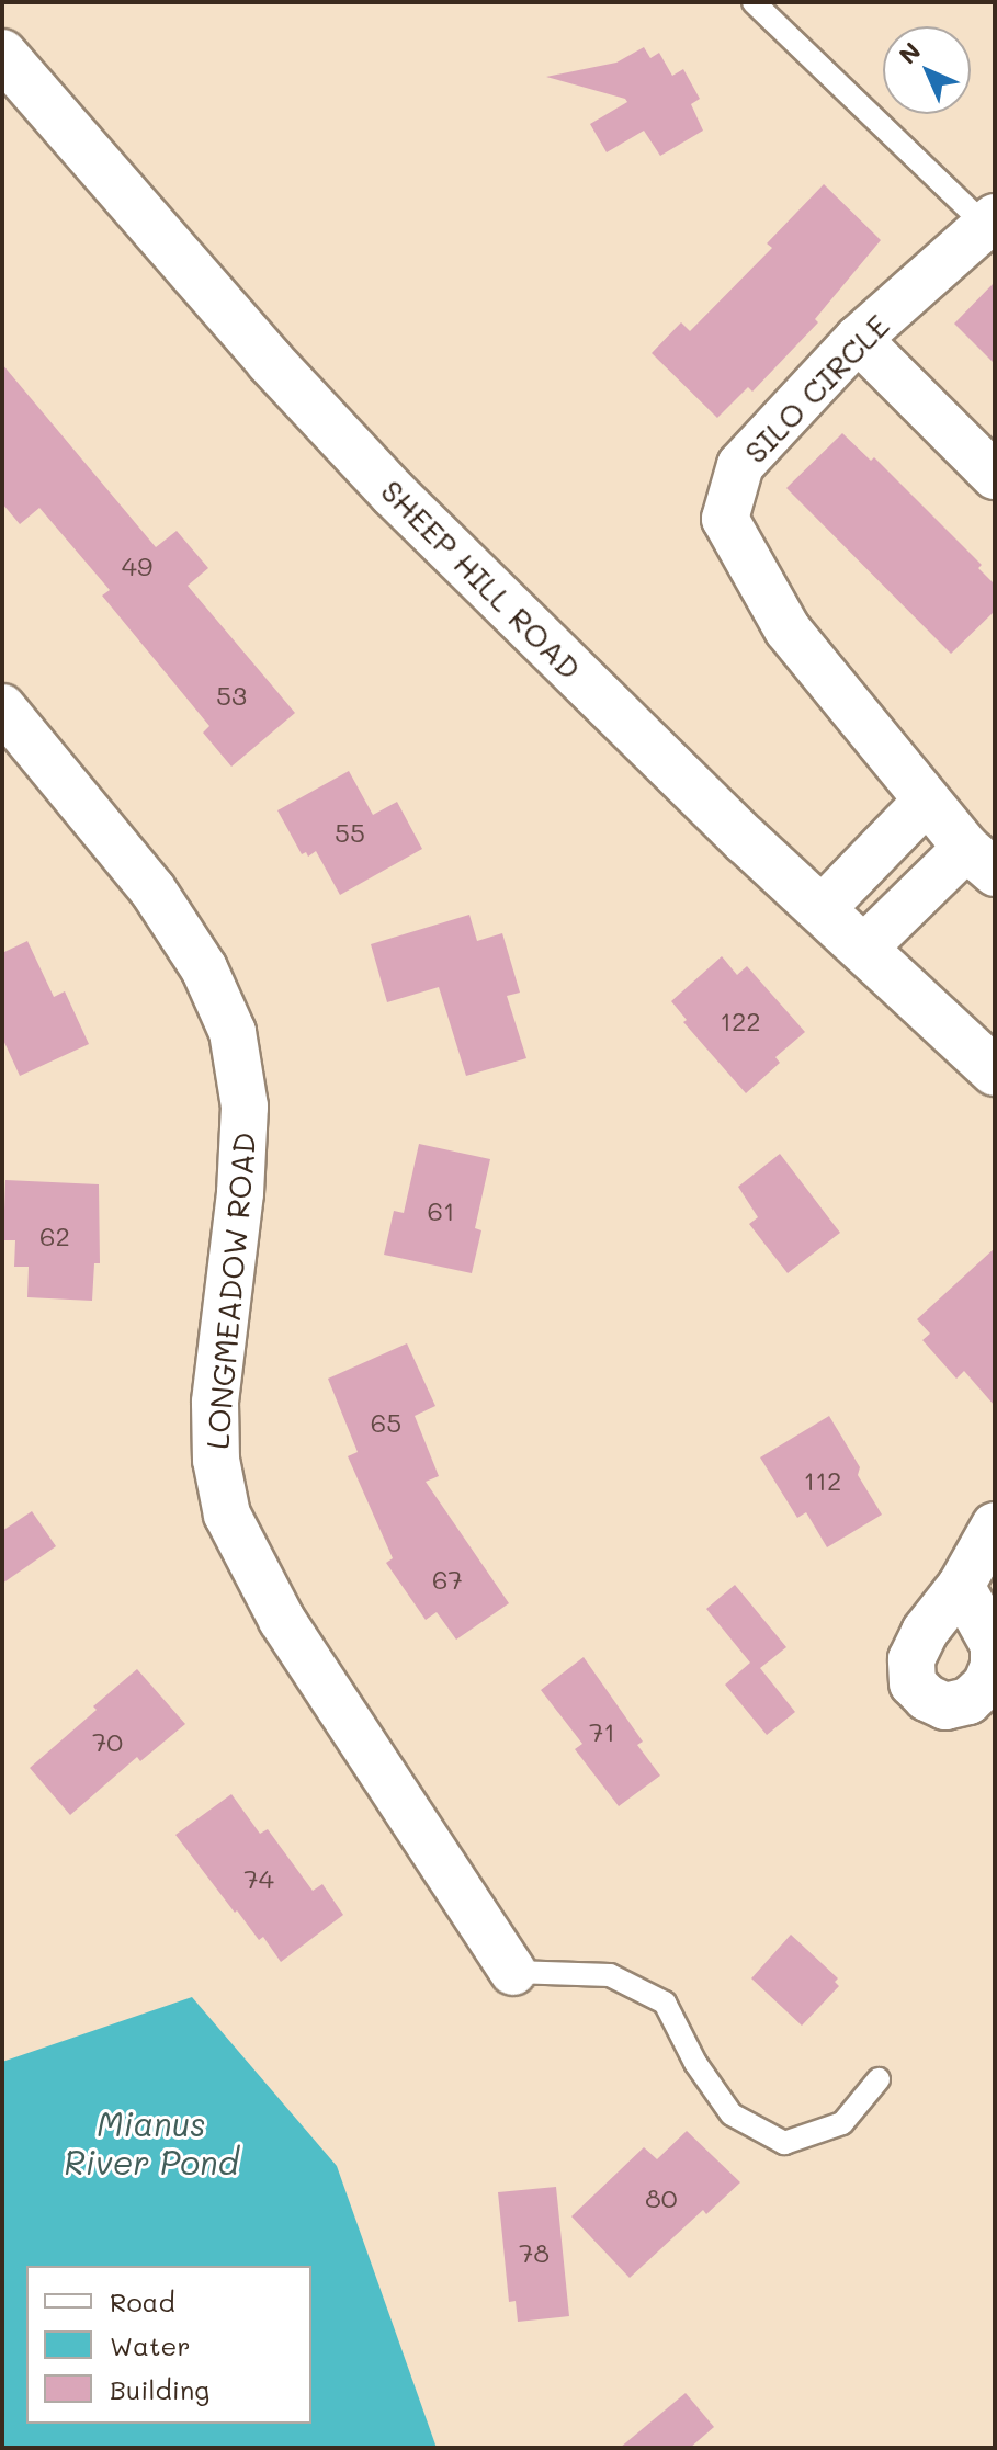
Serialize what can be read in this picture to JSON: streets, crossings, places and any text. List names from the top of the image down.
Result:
{
  "streets": {
    "street": ["SILO CIRCLE", "SHEEP HILL ROAD", "LONGMEADOW ROAD"]
  },
  "crossings": [
    ["SILO CIRCLE", "SHEEP HILL ROAD"]
  ],
  "water": ["Mianus River Pond"],
  "house_numbers": [
    "49",
    "53",
    "55",
    "122",
    "61",
    "62",
    "65",
    "112",
    "67",
    "71",
    "70",
    "74",
    "80",
    "78"
  ],
  "legend": ["Road", "Water", "Building"],
  "north": "top left"
}
